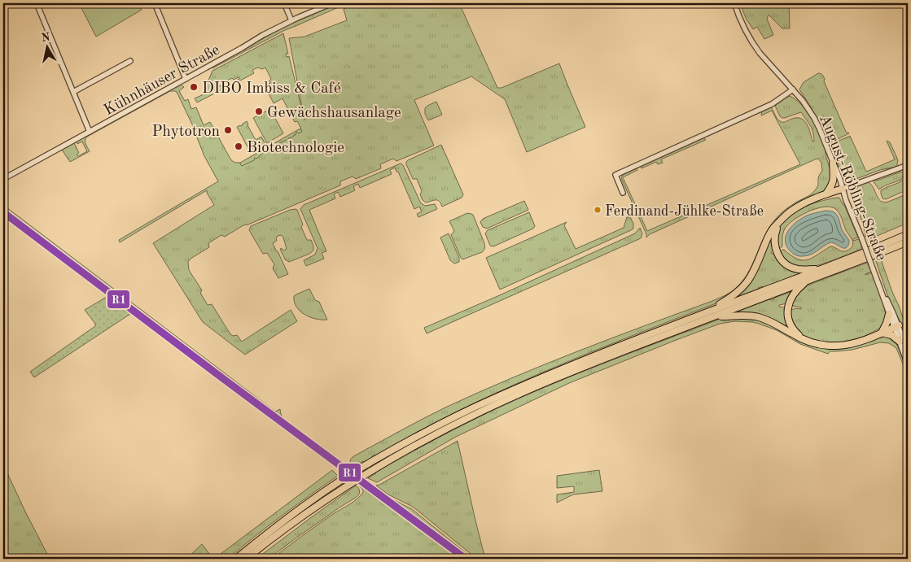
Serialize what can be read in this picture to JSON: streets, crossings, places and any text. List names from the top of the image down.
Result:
{
  "streets": {
    "street": ["Kühnhäuser Straße", "August-Röbling-Straße"]
  },
  "places": [
    "DIBO Imbiss & Café",
    "Gewächshausanlage",
    "Phytotron",
    "Biotechnologie",
    "Ferdinand-Jühlke-Straße"
  ],
  "lines": ["transit line R1"],
  "north": "top"
}
